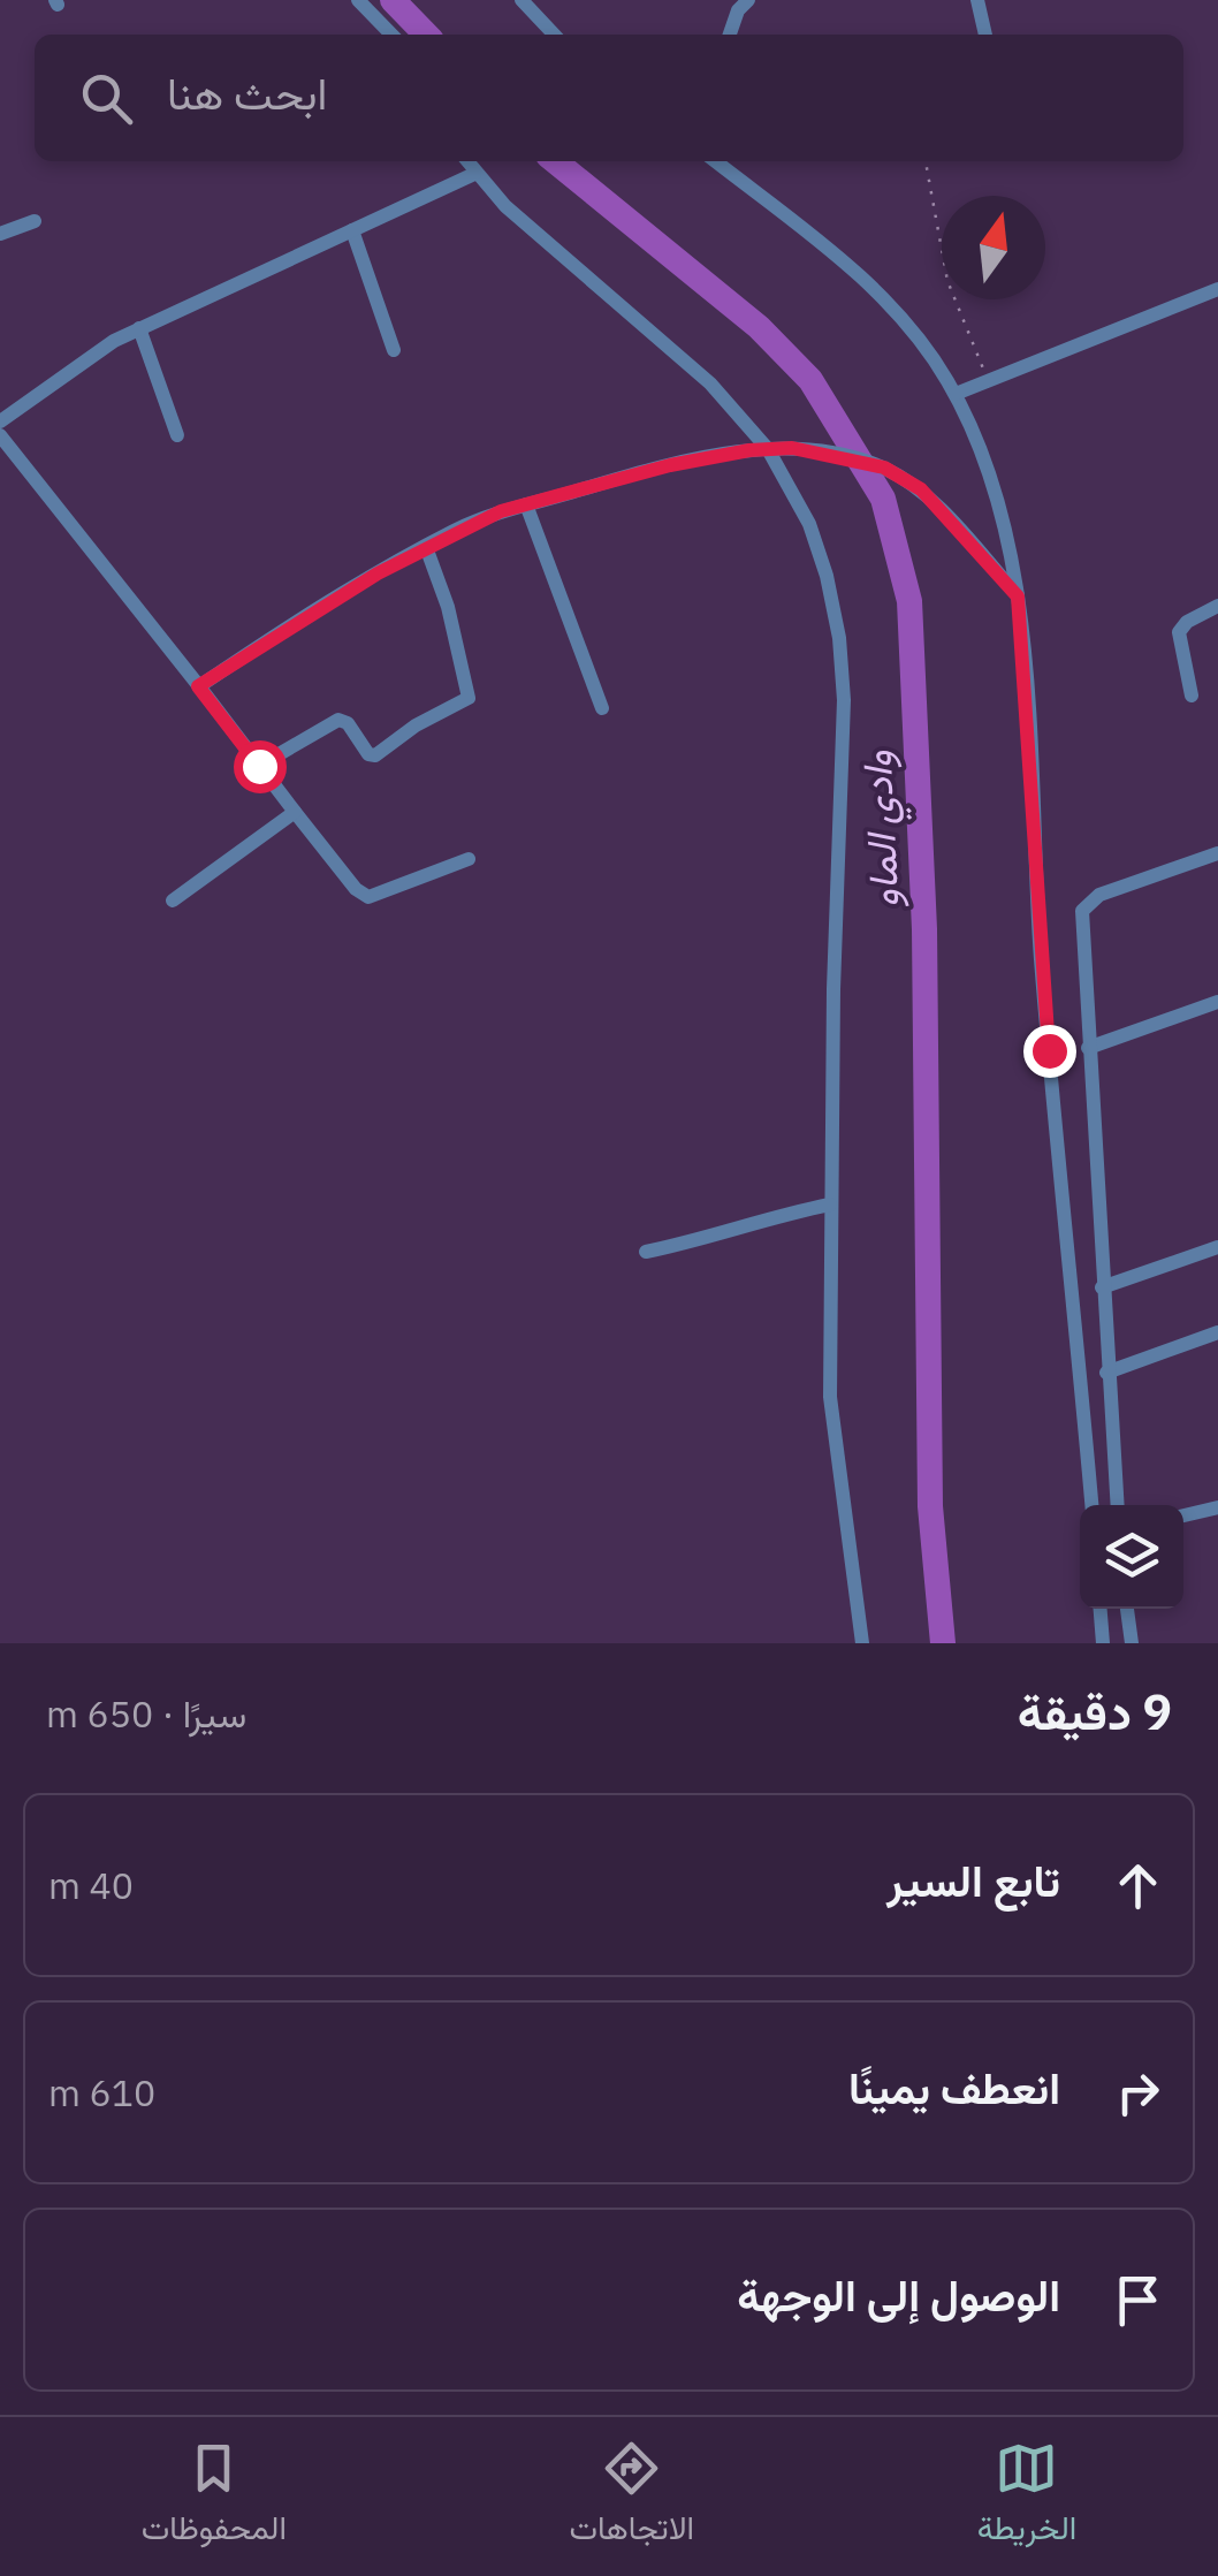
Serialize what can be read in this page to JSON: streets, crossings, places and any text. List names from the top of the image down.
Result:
{
  "water": ["وادي الماو"],
  "north": "top",
  "page": {
    "search": "ابحث هنا",
    "heading": ["9 دقيقة", "سيرًا · 650 m"],
    "list": [
      ["تابع السير", "40 m"],
      ["انعطف يمينًا", "610 m"],
      "الوصول إلى الوجهة"
    ],
    "nav": ["الخريطة", "الاتجاهات", "المحفوظات"]
  }
}
